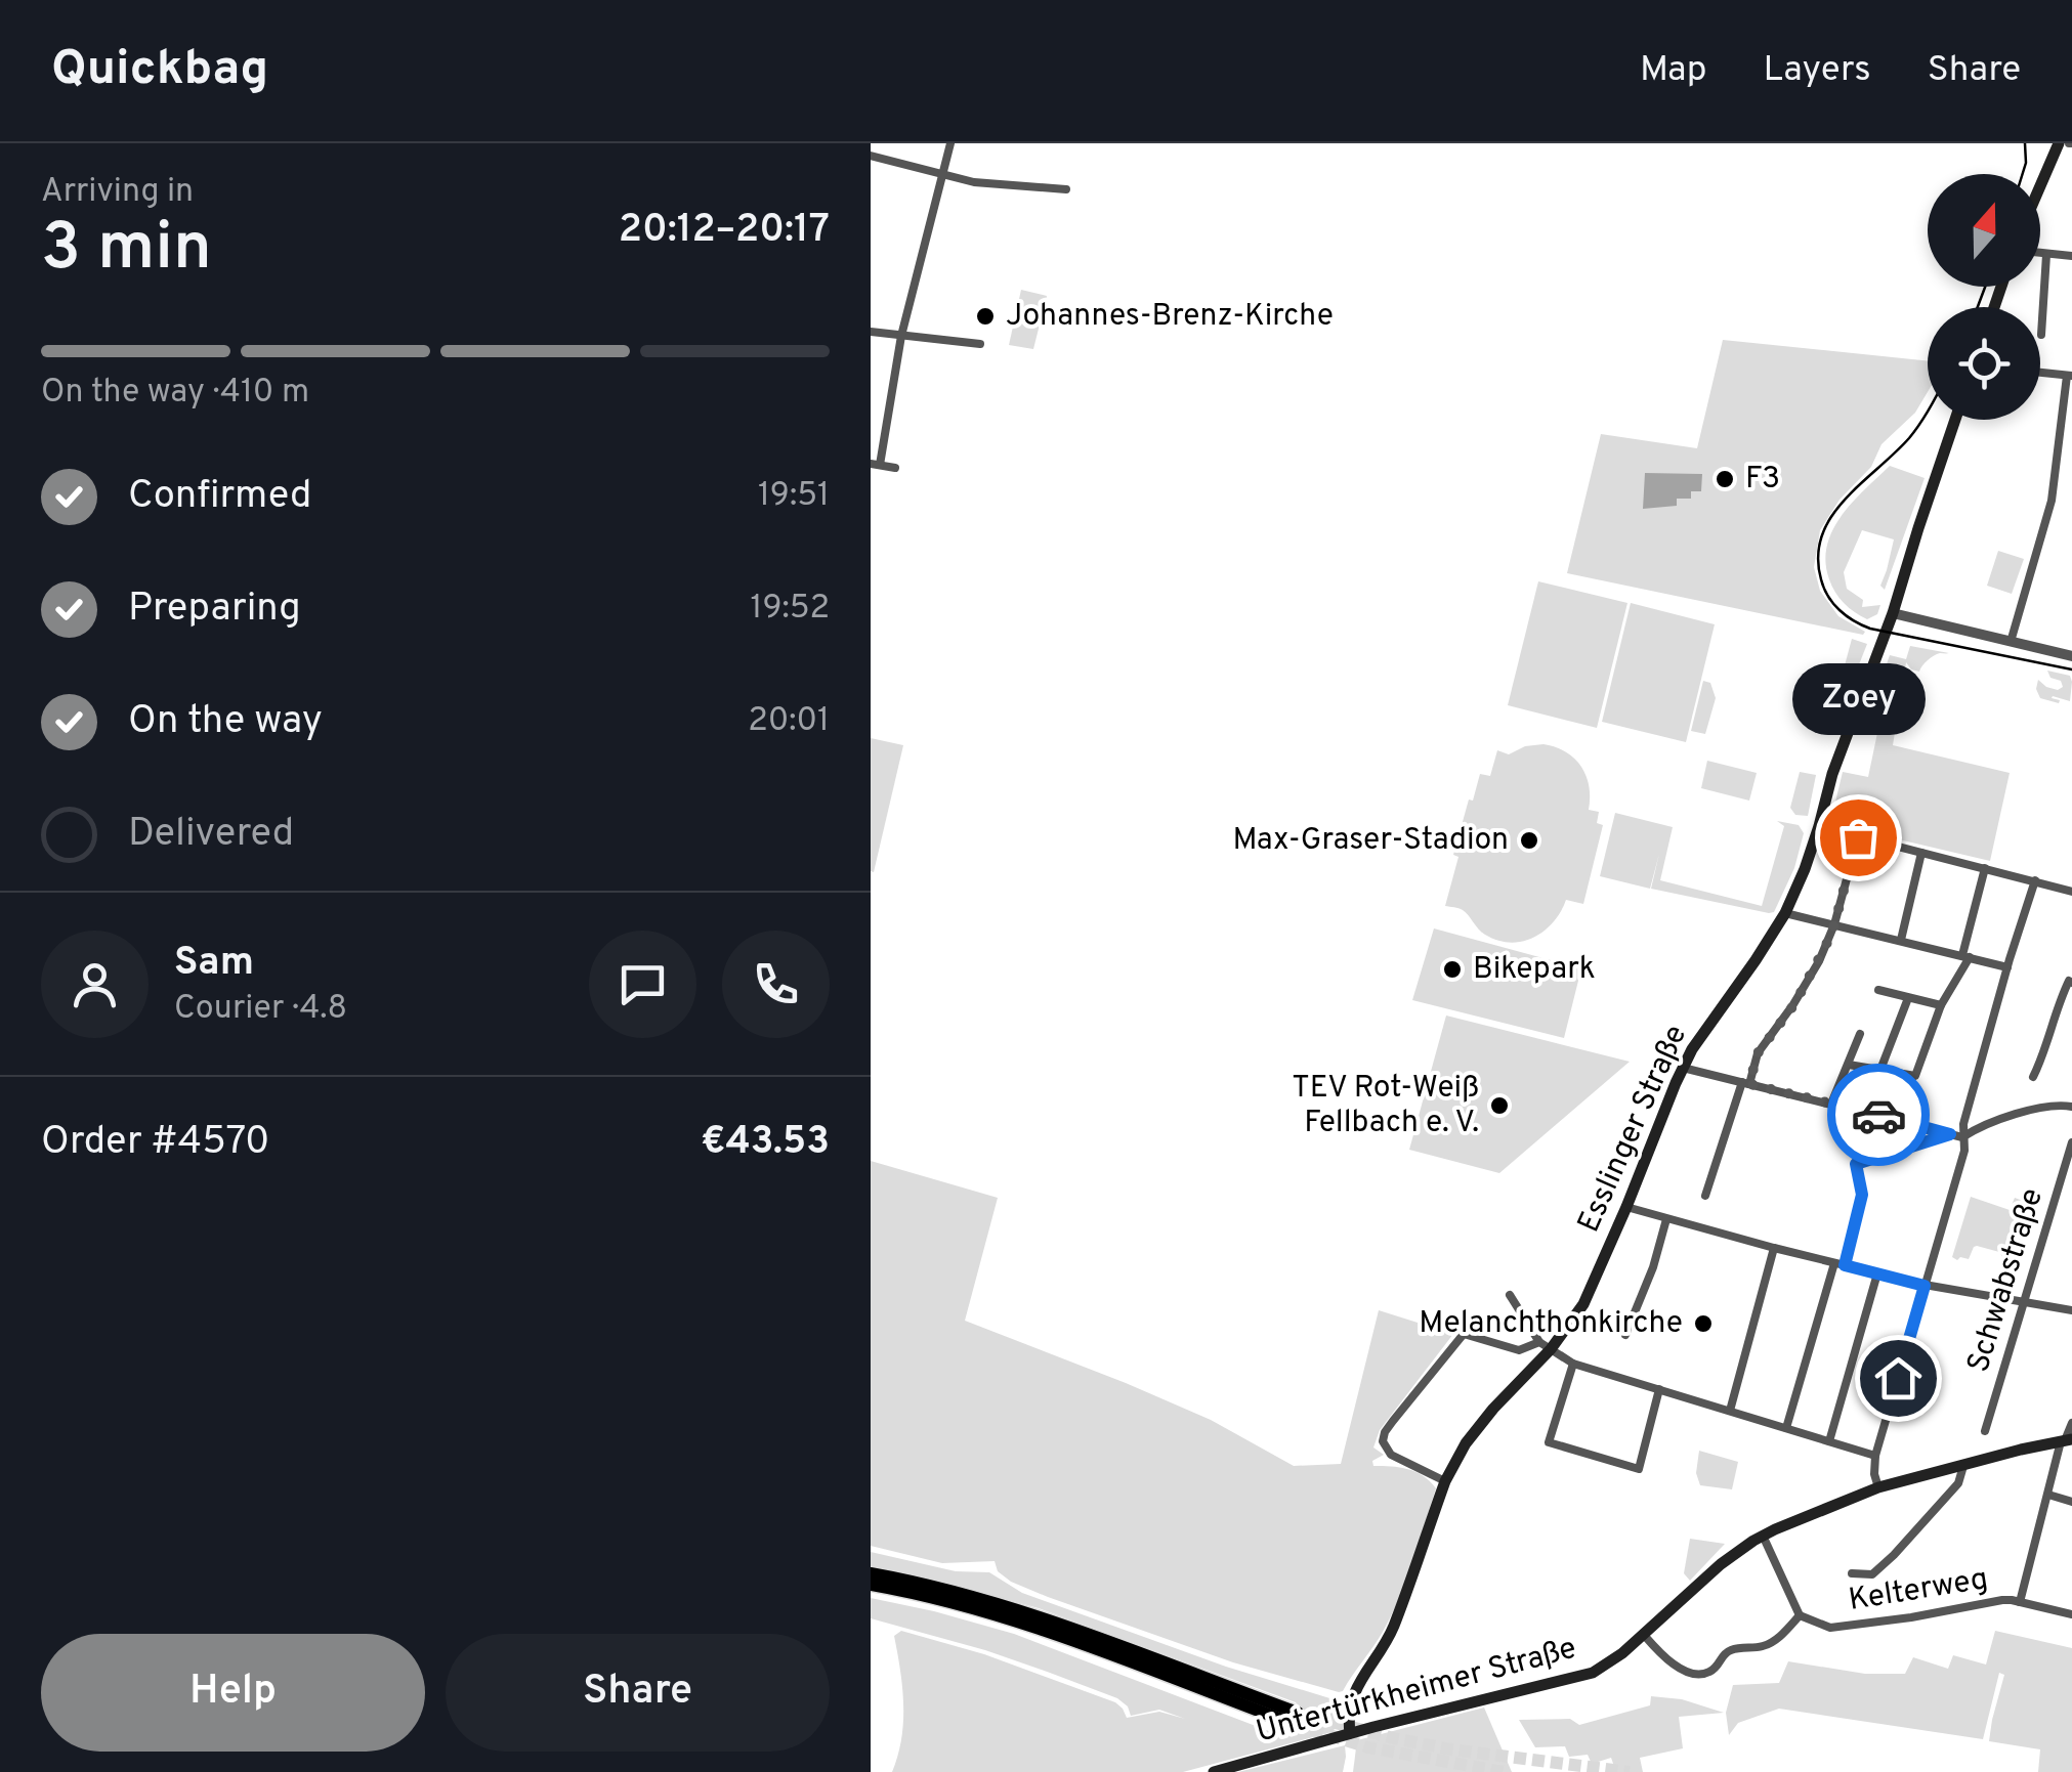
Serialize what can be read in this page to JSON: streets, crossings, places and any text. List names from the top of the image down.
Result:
{
  "streets": {
    "main road": ["Esslinger Straße", "Untertürkheimer Straße"],
    "street": ["Schwabstraße", "Kelterweg"]
  },
  "crossings": [
    ["Esslinger Straße", "Untertürkheimer Straße"]
  ],
  "places": [
    "Johannes-Brenz-Kirche",
    "F3",
    "Zoey",
    "Max-Graser-Stadion",
    "Bikepark",
    "TEV Rot-Weiß Fellbach e. V.",
    "Melanchthonkirche"
  ],
  "north": "top",
  "page": {
    "header": "Quickbag",
    "nav": ["Map", "Layers", "Share"],
    "heading": ["3 min", "Arriving in", "20:12–20:17"],
    "panel": [
      "Sam",
      "Courier · 4.8",
      "Order #4570",
      "€43.53"
    ],
    "bar": "On the way · 410 m",
    "list": [
      ["Confirmed", "19:51"],
      ["Preparing", "19:52"],
      ["On the way", "20:01"],
      "Delivered"
    ],
    "bubble": "Zoey",
    "buttons": ["Help", "Share"]
  }
}
